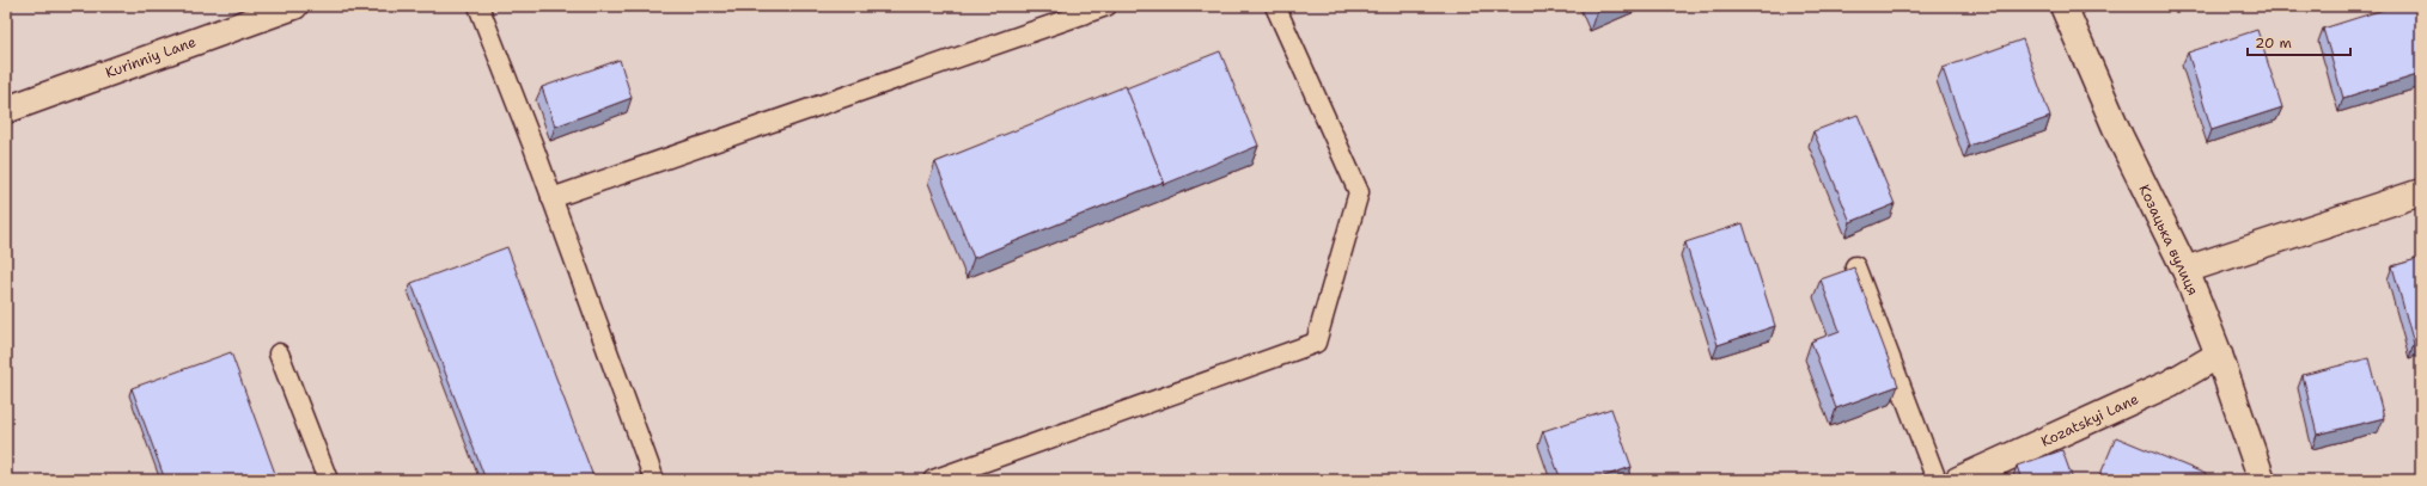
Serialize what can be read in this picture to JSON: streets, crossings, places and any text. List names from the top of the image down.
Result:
{
  "streets": {
    "street": ["Kurinniy Lane", "Козацька вулиця", "Kozatskyi Lane"]
  },
  "crossings": [
    ["Козацька вулиця", "Kozatskyi Lane"]
  ],
  "scale_bar": "20 m"
}
